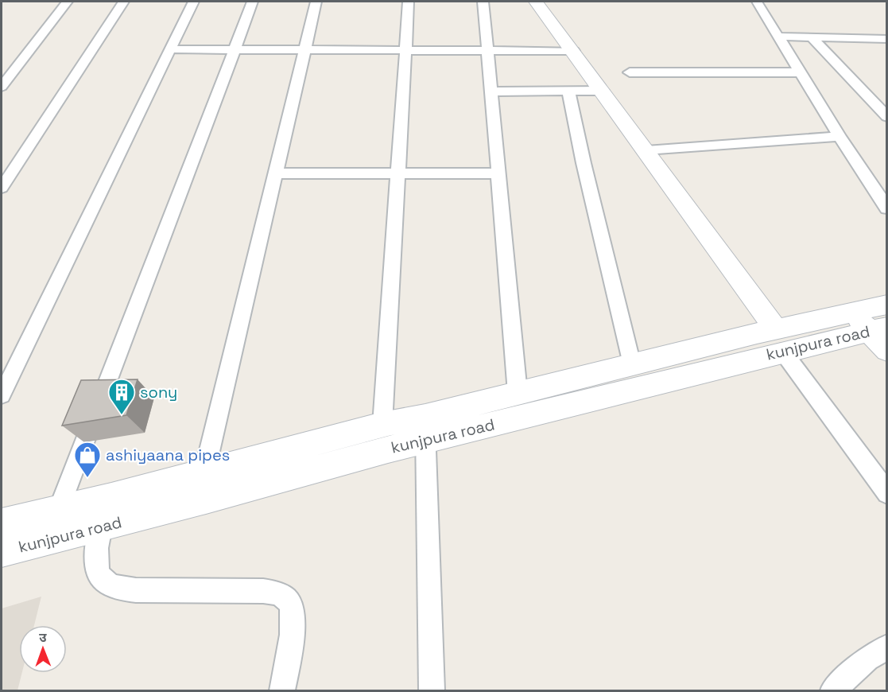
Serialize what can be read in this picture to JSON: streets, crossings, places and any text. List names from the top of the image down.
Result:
{
  "streets": {
    "street": ["kunjpura road"]
  },
  "places": {
    "building": ["sony"],
    "shop": ["ashiyaana pipes"]
  },
  "north": "top"
}
